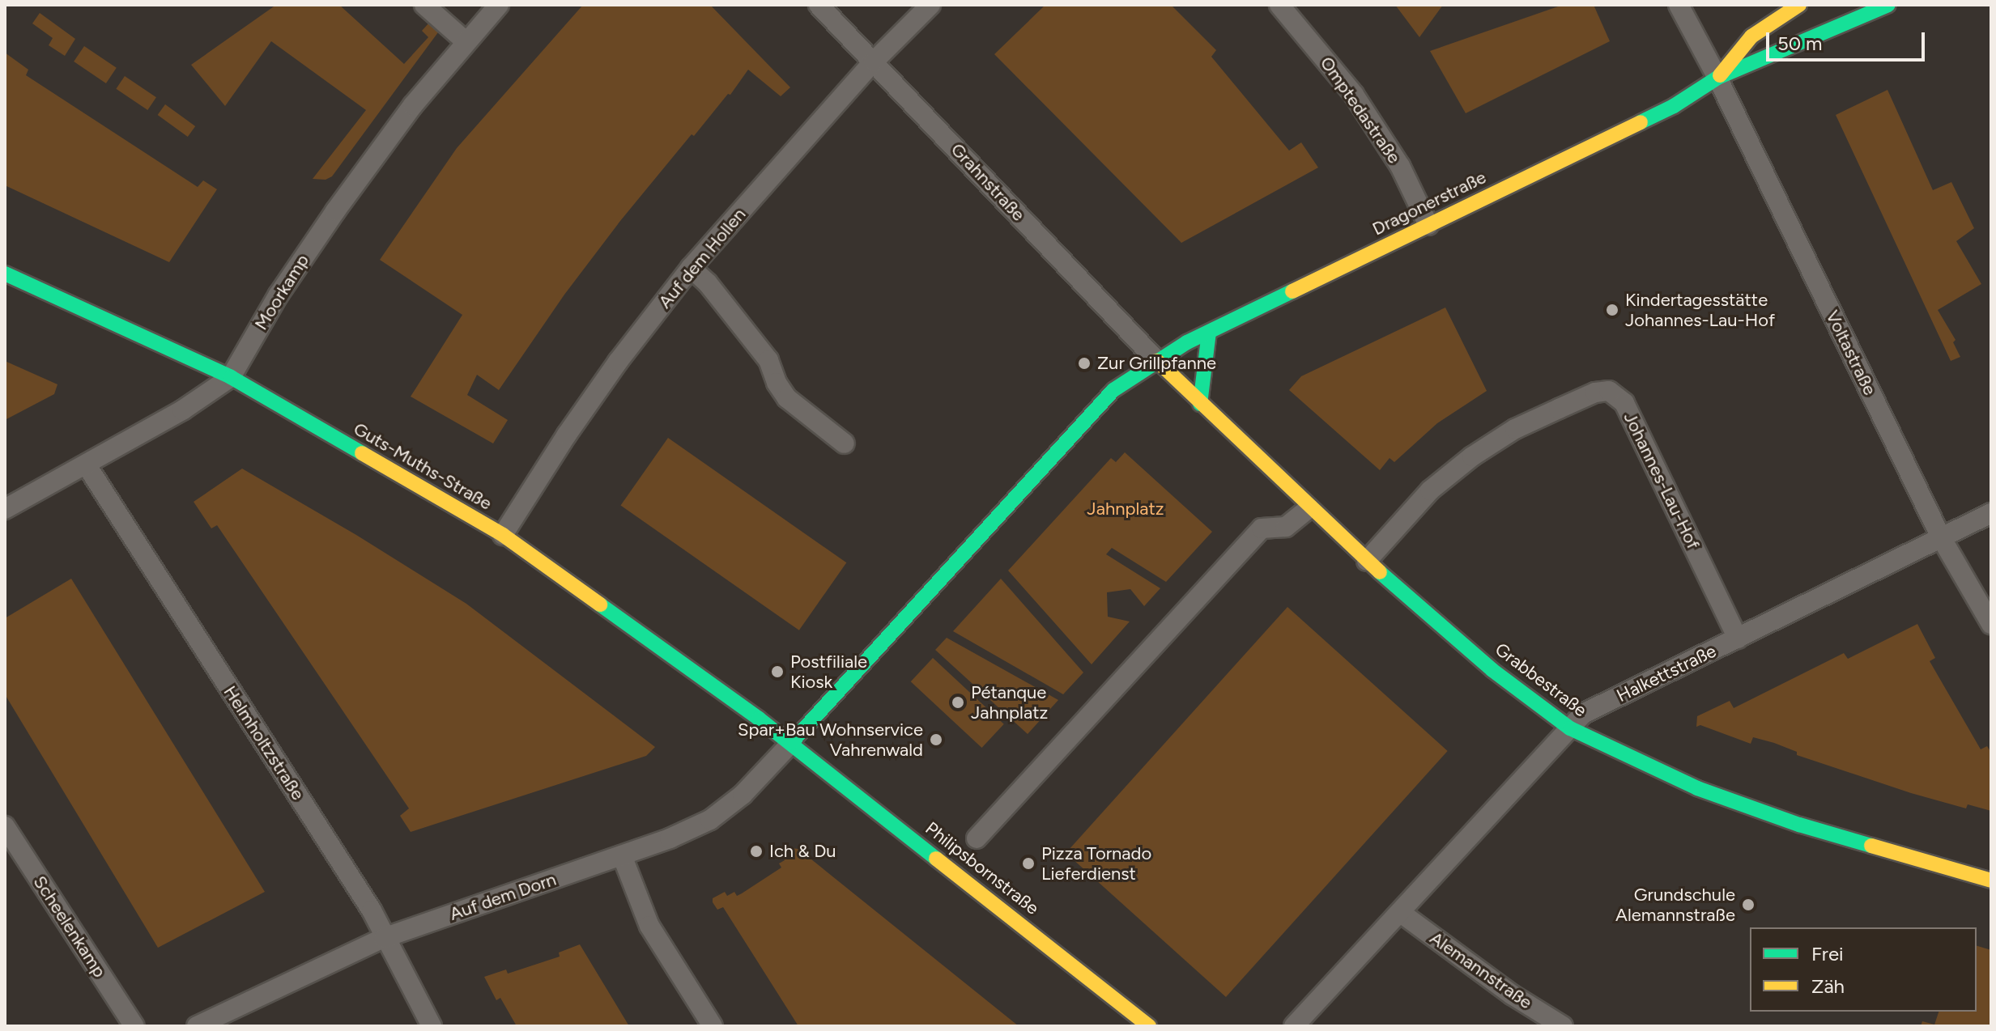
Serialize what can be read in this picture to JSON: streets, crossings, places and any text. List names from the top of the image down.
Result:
{
  "streets": {
    "street": [
      "Omptedastraße",
      "Grahnstraße",
      "Dragonerstraße",
      "Auf dem Hollen",
      "Moorkamp",
      "Voltastraße",
      "Guts-Muths-Straße",
      "Johannes-Lau-Hof",
      "Halkettstraße",
      "Grabbestraße",
      "Helmholtzstraße",
      "Philipsbornstraße",
      "Auf dem Dorn",
      "Scheelenkamp",
      "Alemannstraße"
    ]
  },
  "crossings": [
    ["Omptedastraße", "Dragonerstraße"],
    ["Grahnstraße", "Dragonerstraße"],
    ["Grahnstraße", "Auf dem Hollen"],
    ["Grahnstraße", "Grabbestraße"],
    ["Dragonerstraße", "Voltastraße"],
    ["Dragonerstraße", "Grabbestraße"],
    ["Auf dem Hollen", "Guts-Muths-Straße"],
    ["Moorkamp", "Guts-Muths-Straße"],
    ["Moorkamp", "Helmholtzstraße"],
    ["Voltastraße", "Halkettstraße"],
    ["Guts-Muths-Straße", "Philipsbornstraße"],
    ["Guts-Muths-Straße", "Auf dem Dorn"],
    ["Johannes-Lau-Hof", "Halkettstraße"],
    ["Johannes-Lau-Hof", "Grabbestraße"],
    ["Halkettstraße", "Grabbestraße"],
    ["Halkettstraße", "Alemannstraße"],
    ["Helmholtzstraße", "Auf dem Dorn"],
    ["Philipsbornstraße", "Auf dem Dorn"]
  ],
  "parks": ["Jahnplatz"],
  "places": [
    "Kindertagesstätte Johannes-Lau-Hof",
    "Zur Grillpfanne",
    "Postfiliale Kiosk",
    "Pétanque Jahnplatz",
    "Spar+Bau Wohnservice Vahrenwald",
    "Ich & Du",
    "Pizza Tornado Lieferdienst",
    "Grundschule Alemannstraße"
  ],
  "legend": ["Frei", "Zäh"],
  "scale_bar": "50 m"
}
